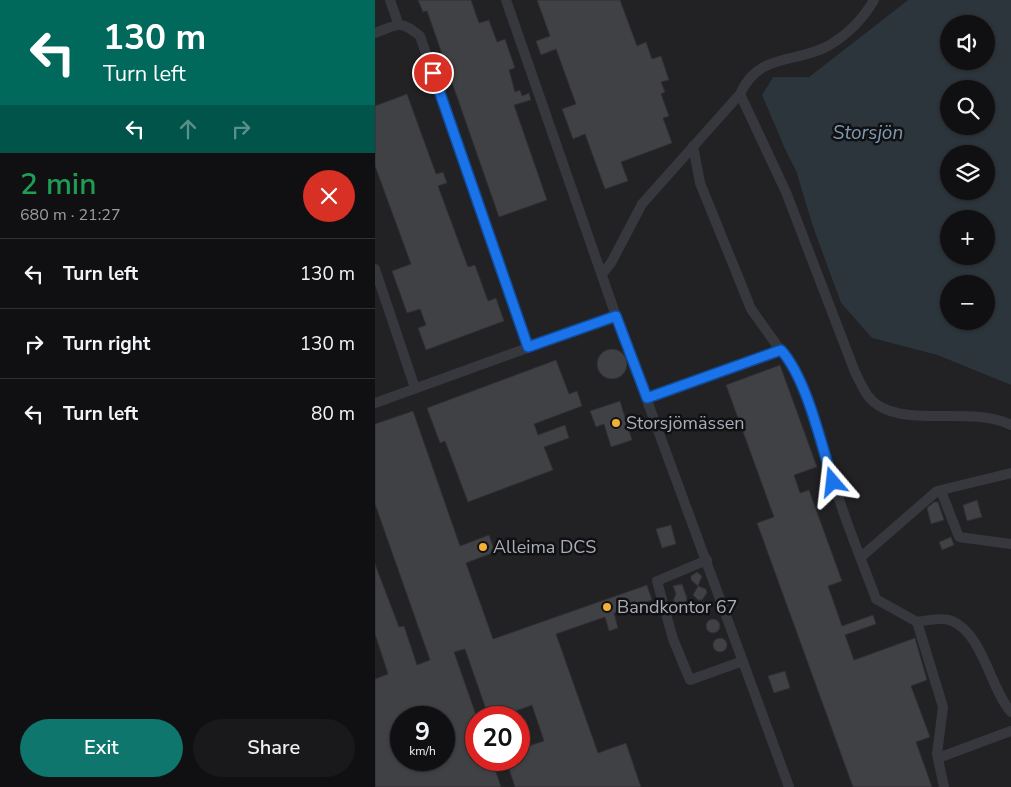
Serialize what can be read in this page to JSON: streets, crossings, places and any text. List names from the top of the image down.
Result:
{
  "water": ["Storsjön"],
  "places": ["Storsjömässen", "Alleima DCS", "Bandkontor 67"],
  "page": {
    "turn": ["130 m", "Turn left"],
    "map_buttons": ["+", "−"],
    "heading": ["2 min", "680 m · 21:27"],
    "list": [
      {
        "name": "Turn left",
        "value": "130 m"
      },
      {
        "name": "Turn right",
        "value": "130 m"
      },
      {
        "name": "Turn left",
        "value": "80 m"
      }
    ],
    "speed": "9 km/h",
    "limit": "20",
    "buttons": ["Exit", "Share"]
  }
}
